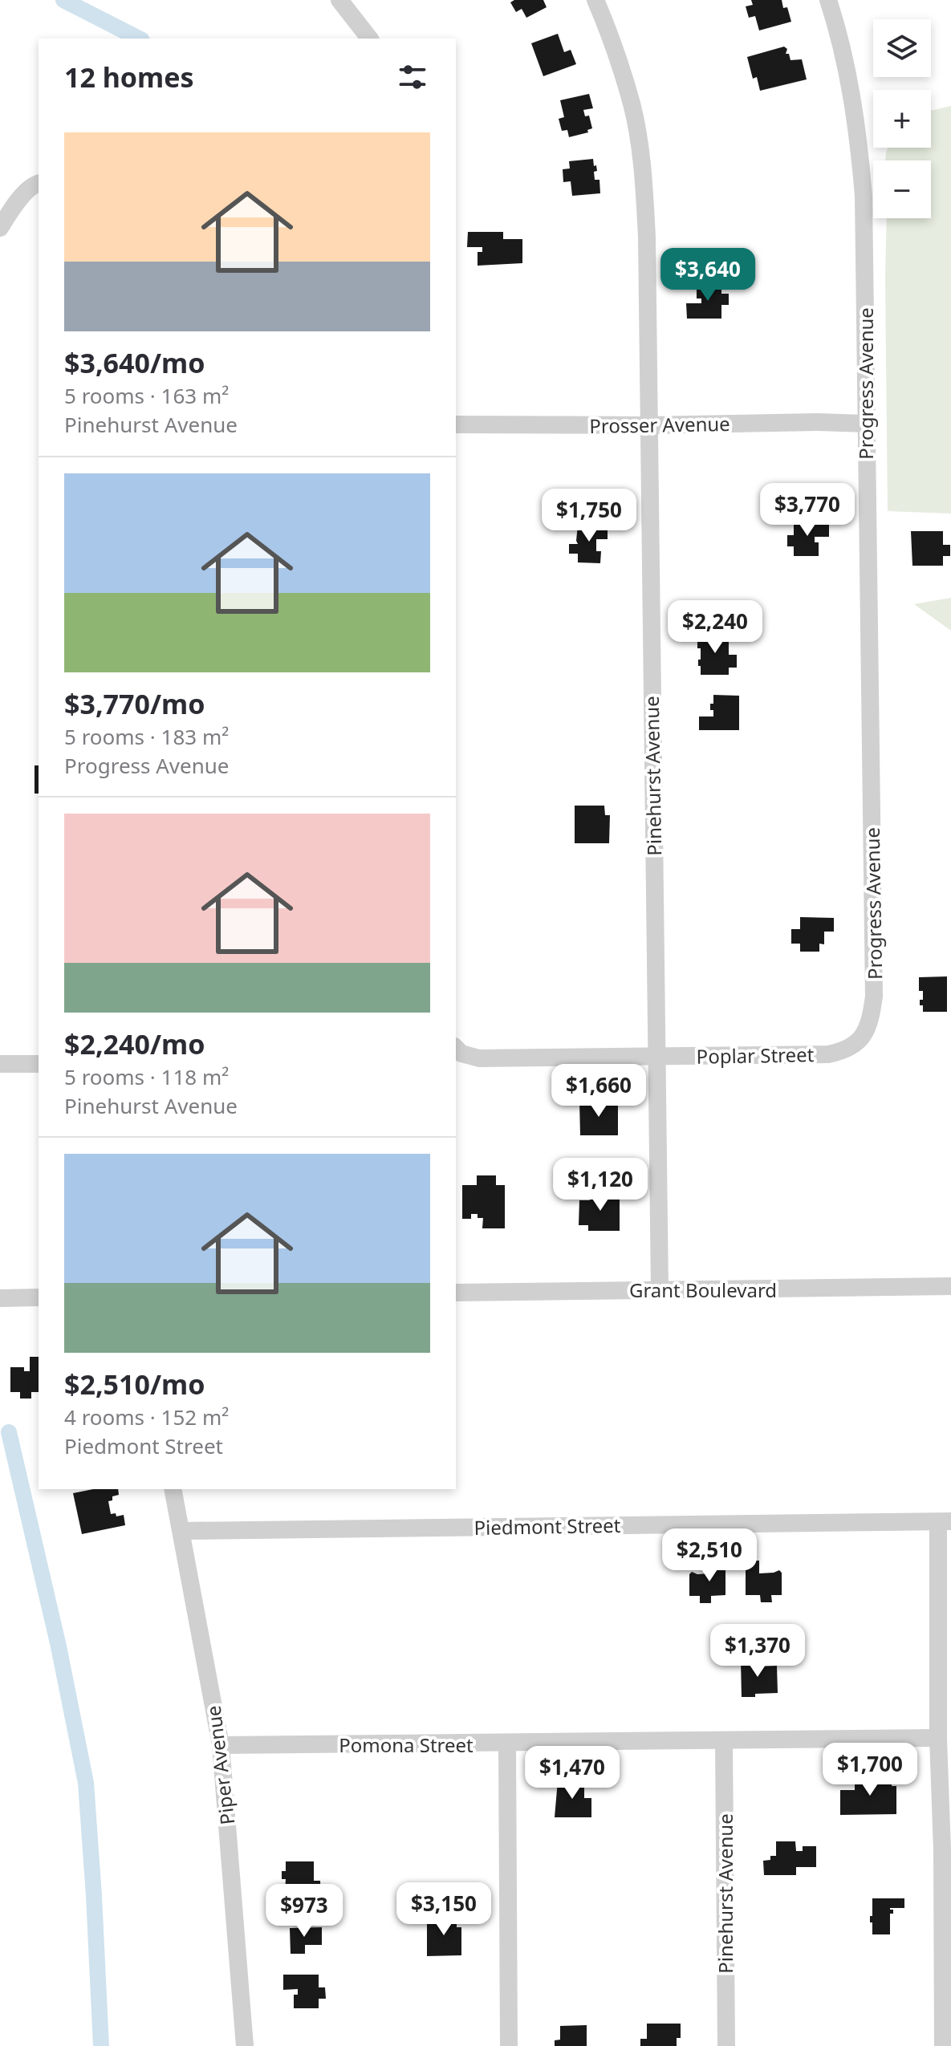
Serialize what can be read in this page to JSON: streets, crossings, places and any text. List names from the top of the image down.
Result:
{
  "streets": {
    "street": [
      "Progress Avenue",
      "Prosser Avenue",
      "Pinehurst Avenue",
      "Poplar Street",
      "Grant Boulevard",
      "Piedmont Street",
      "Pomona Street",
      "Piper Avenue"
    ]
  },
  "crossings": [
    ["Progress Avenue", "Prosser Avenue"],
    ["Progress Avenue", "Poplar Street"],
    ["Prosser Avenue", "Pinehurst Avenue"],
    ["Pinehurst Avenue", "Poplar Street"],
    ["Pinehurst Avenue", "Grant Boulevard"],
    ["Pinehurst Avenue", "Pomona Street"],
    ["Piedmont Street", "Piper Avenue"],
    ["Pomona Street", "Piper Avenue"]
  ],
  "page": {
    "map_buttons": ["+", "−"],
    "heading": "12 homes",
    "list": [
      {
        "name": "$3,640/mo",
        "note": "5 rooms · 163 m² · Pinehurst Avenue"
      },
      {
        "name": "$3,770/mo",
        "note": "5 rooms · 183 m² · Progress Avenue"
      },
      {
        "name": "$2,240/mo",
        "note": "5 rooms · 118 m² · Pinehurst Avenue"
      },
      {
        "name": "$2,510/mo",
        "note": "4 rooms · 152 m² · Piedmont Street"
      }
    ],
    "price": [
      "$3,640",
      "$3,770",
      "$1,750",
      "$2,240",
      "$1,660",
      "$1,120",
      "$2,510",
      "$1,370",
      "$1,700",
      "$1,470",
      "$3,150",
      "$973"
    ]
  }
}
